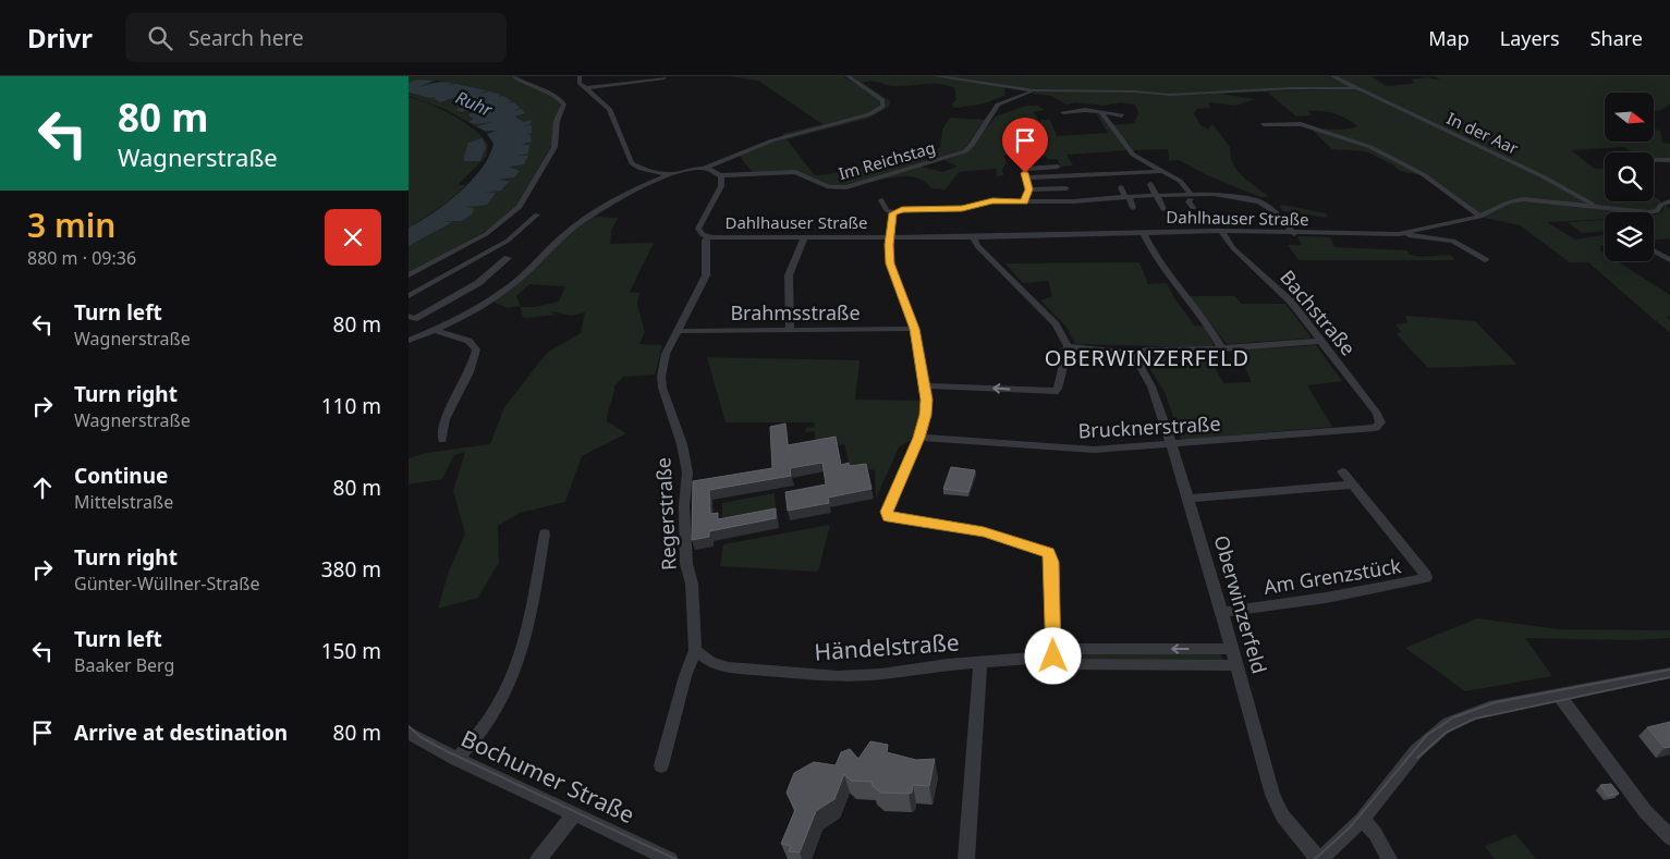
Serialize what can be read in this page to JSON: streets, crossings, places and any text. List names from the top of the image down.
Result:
{
  "streets": {
    "street": [
      "In der Aar",
      "Im Reichstag",
      "Dahlhauser Straße",
      "Brahmsstraße",
      "Bachstraße",
      "Brucknerstraße",
      "Regerstraße",
      "Am Grenzstück",
      "Oberwinzerfeld",
      "Händelstraße",
      "Bochumer Straße"
    ]
  },
  "crossings": [
    ["In der Aar", "Im Reichstag"],
    ["In der Aar", "Dahlhauser Straße"],
    ["Im Reichstag", "Dahlhauser Straße"],
    ["Dahlhauser Straße", "Bachstraße"],
    ["Dahlhauser Straße", "Regerstraße"],
    ["Brahmsstraße", "Regerstraße"],
    ["Bachstraße", "Brucknerstraße"],
    ["Brucknerstraße", "Oberwinzerfeld"],
    ["Regerstraße", "Händelstraße"],
    ["Am Grenzstück", "Oberwinzerfeld"],
    ["Oberwinzerfeld", "Händelstraße"]
  ],
  "districts": ["OBERWINZERFELD"],
  "water": ["Ruhr"],
  "north": "right",
  "page": {
    "header": "Drivr",
    "search": "Search here",
    "nav": ["Map", "Layers", "Share"],
    "turn": ["80 m", "Wagnerstraße"],
    "heading": ["3 min", "880 m · 09:36"],
    "list": [
      {
        "name": "Turn left",
        "note": "Wagnerstraße",
        "value": "80 m"
      },
      {
        "name": "Turn right",
        "note": "Wagnerstraße",
        "value": "110 m"
      },
      {
        "name": "Continue",
        "note": "Mittelstraße",
        "value": "80 m"
      },
      {
        "name": "Turn right",
        "note": "Günter-Wüllner-Straße",
        "value": "380 m"
      },
      {
        "name": "Turn left",
        "note": "Baaker Berg",
        "value": "150 m"
      },
      {
        "name": "Arrive at destination",
        "value": "80 m"
      }
    ]
  }
}
